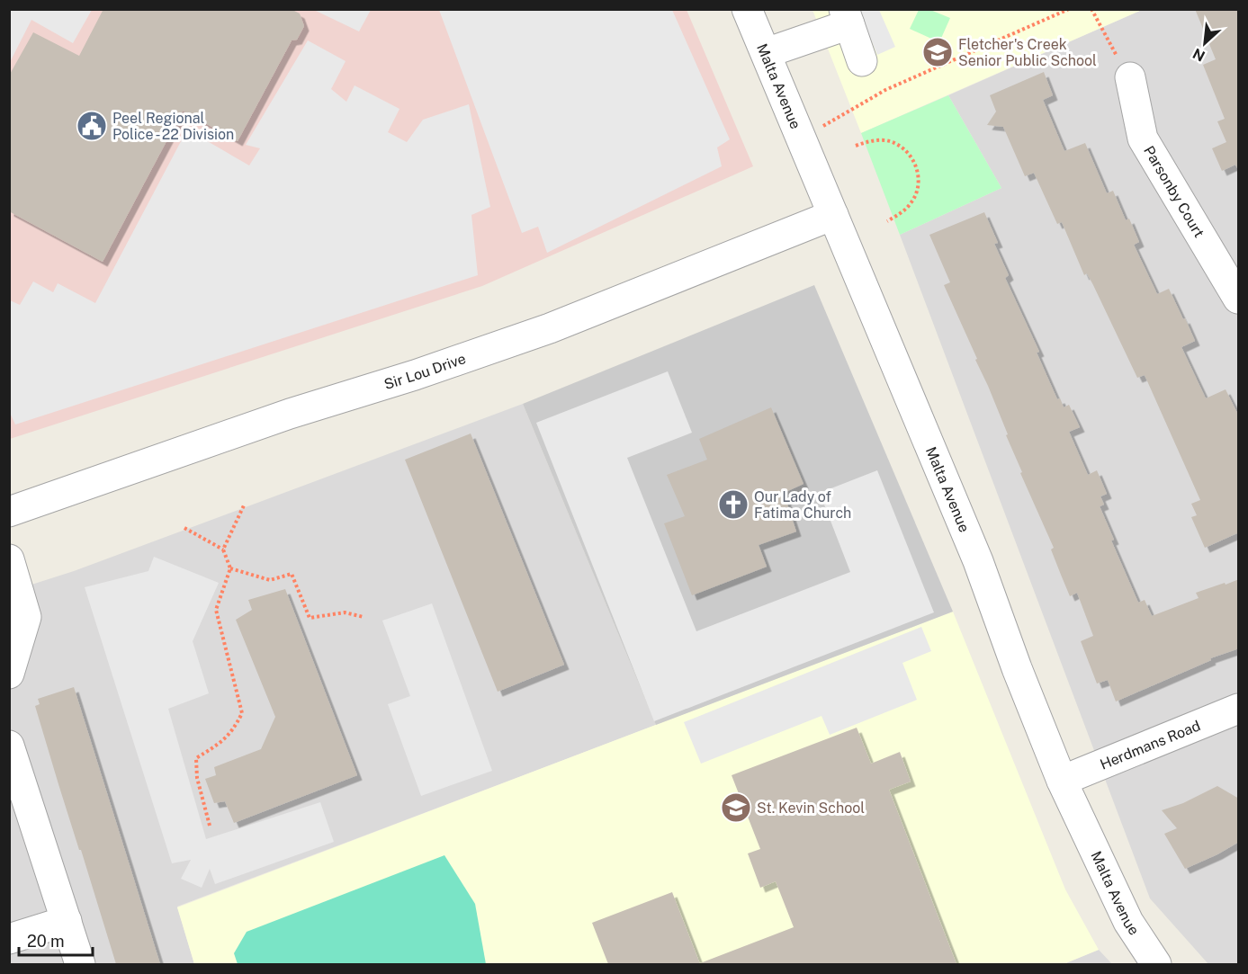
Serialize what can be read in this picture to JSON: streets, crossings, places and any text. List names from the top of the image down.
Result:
{
  "streets": {
    "street": [
      "Malta Avenue",
      "Parsonby Court",
      "Sir Lou Drive",
      "Herdmans Road"
    ]
  },
  "crossings": [
    ["Malta Avenue", "Sir Lou Drive"],
    ["Malta Avenue", "Herdmans Road"]
  ],
  "places": {
    "school or university": ["Fletcher's Creek Senior Public School", "St. Kevin School"],
    "public building": ["Peel Regional Police - 22 Division"],
    "church": ["Our Lady of Fatima Church"]
  },
  "scale_bar": "20 m",
  "north": "bottom left"
}
